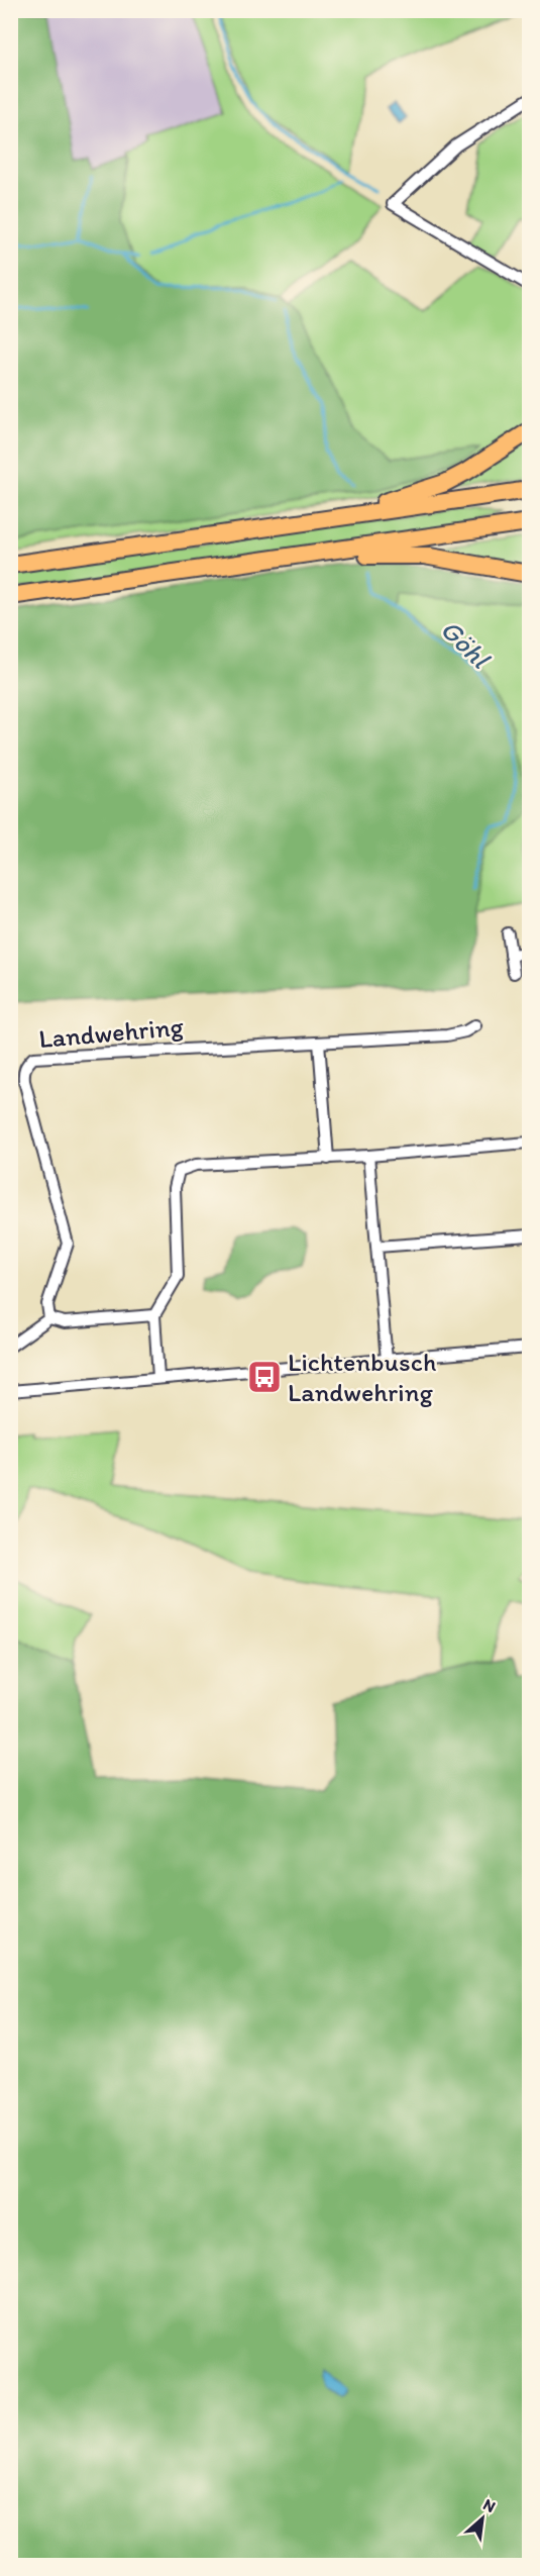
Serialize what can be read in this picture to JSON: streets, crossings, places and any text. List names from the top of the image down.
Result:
{
  "streets": {
    "street": ["Landwehring"]
  },
  "water": ["Göhl"],
  "places": {
    "bus stop": ["Lichtenbusch Landwehring"]
  },
  "north": "top right"
}
